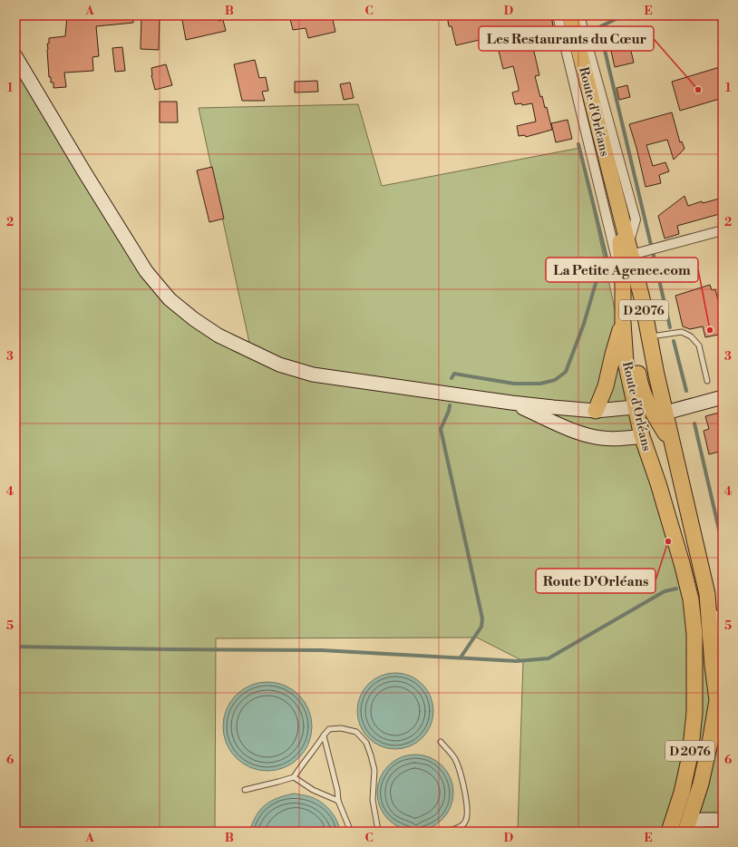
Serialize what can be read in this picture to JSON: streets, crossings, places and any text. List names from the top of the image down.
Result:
{
  "streets": {
    "main road": ["Route d'Orléans", "D 2076"]
  },
  "crossings": [
    ["Route d'Orléans", "D 2076"]
  ],
  "places": ["Les Restaurants du Cœur", "La Petite Agence.com", "Route D'Orléans"],
  "grid": {
    "columns": [
      "A",
      "B",
      "C",
      "D",
      "E"
    ],
    "rows": [
      "1",
      "2",
      "3",
      "4",
      "5",
      "6"
    ]
  }
}
